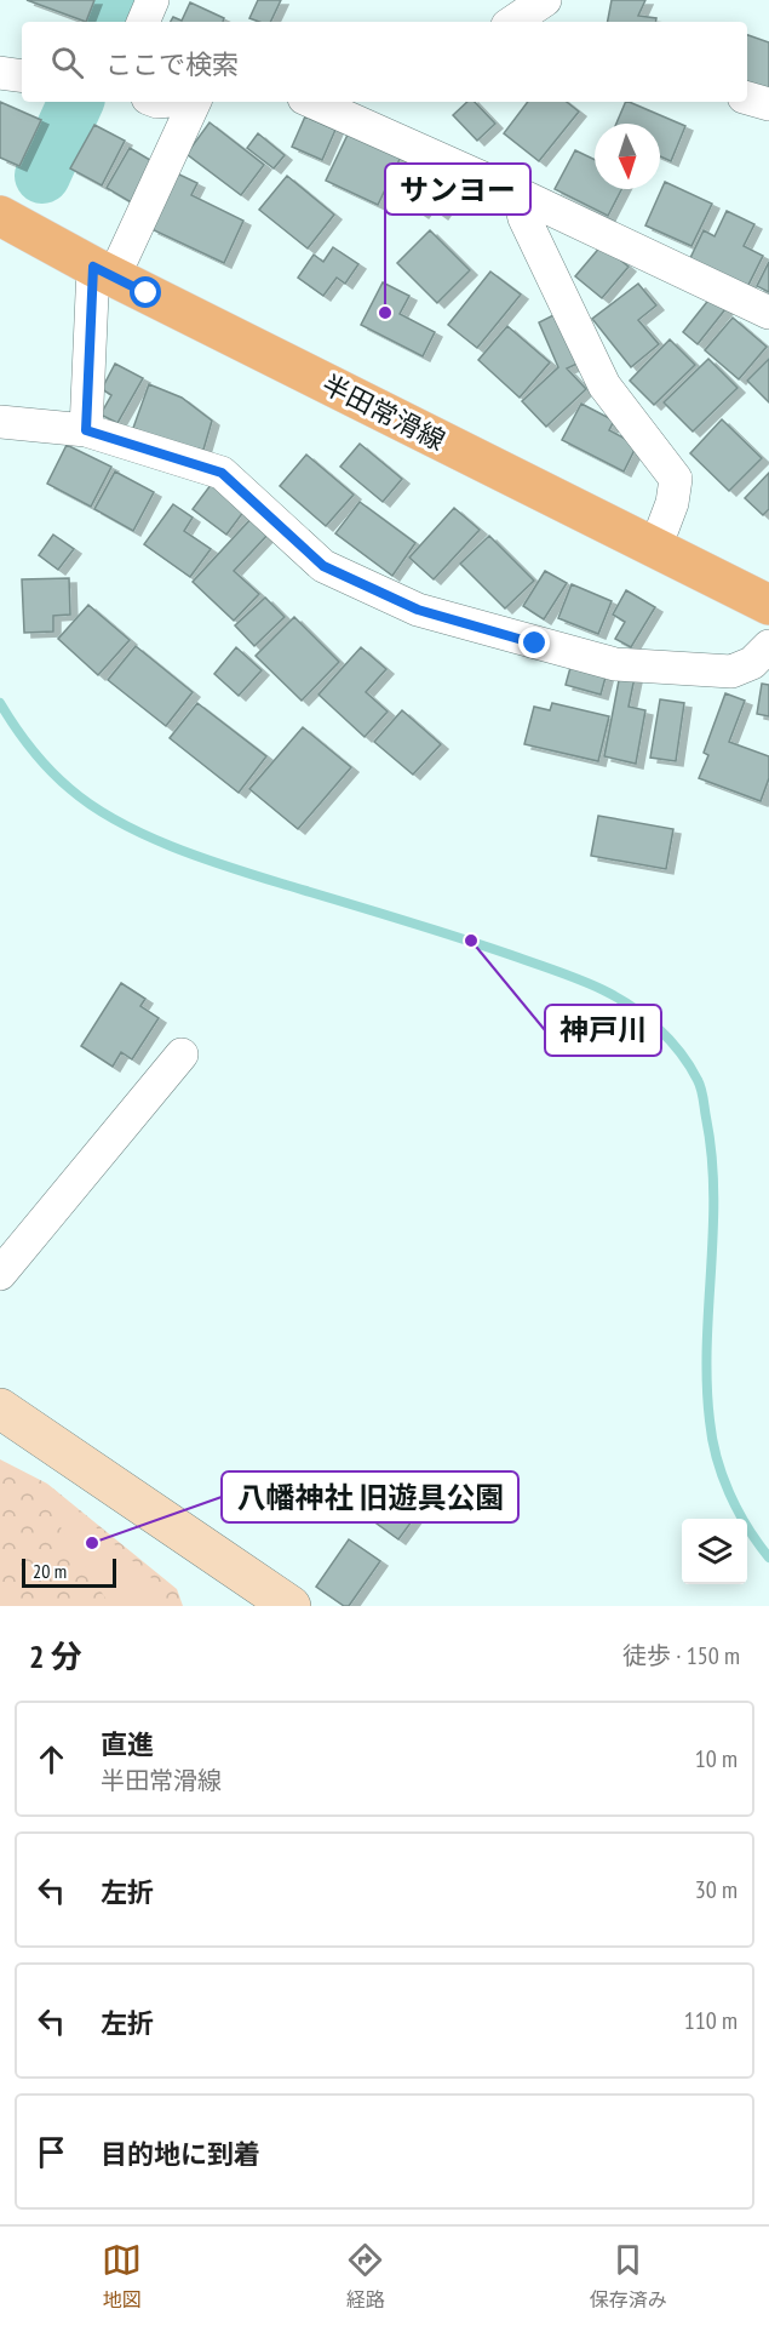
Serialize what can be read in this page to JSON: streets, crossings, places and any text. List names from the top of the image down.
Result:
{
  "streets": {
    "main road": ["半田常滑線"]
  },
  "places": ["サンヨー", "神戸川", "八幡神社 旧遊具公園"],
  "scale_bar": "20 m",
  "north": "bottom",
  "page": {
    "search": "ここで検索",
    "scale": "20 m",
    "heading": ["2 分", "徒歩 · 150 m"],
    "list": [
      ["直進", "半田常滑線", "10 m"],
      ["左折", "30 m"],
      ["左折", "110 m"],
      "目的地に到着"
    ],
    "nav": ["地図", "経路", "保存済み"]
  }
}
